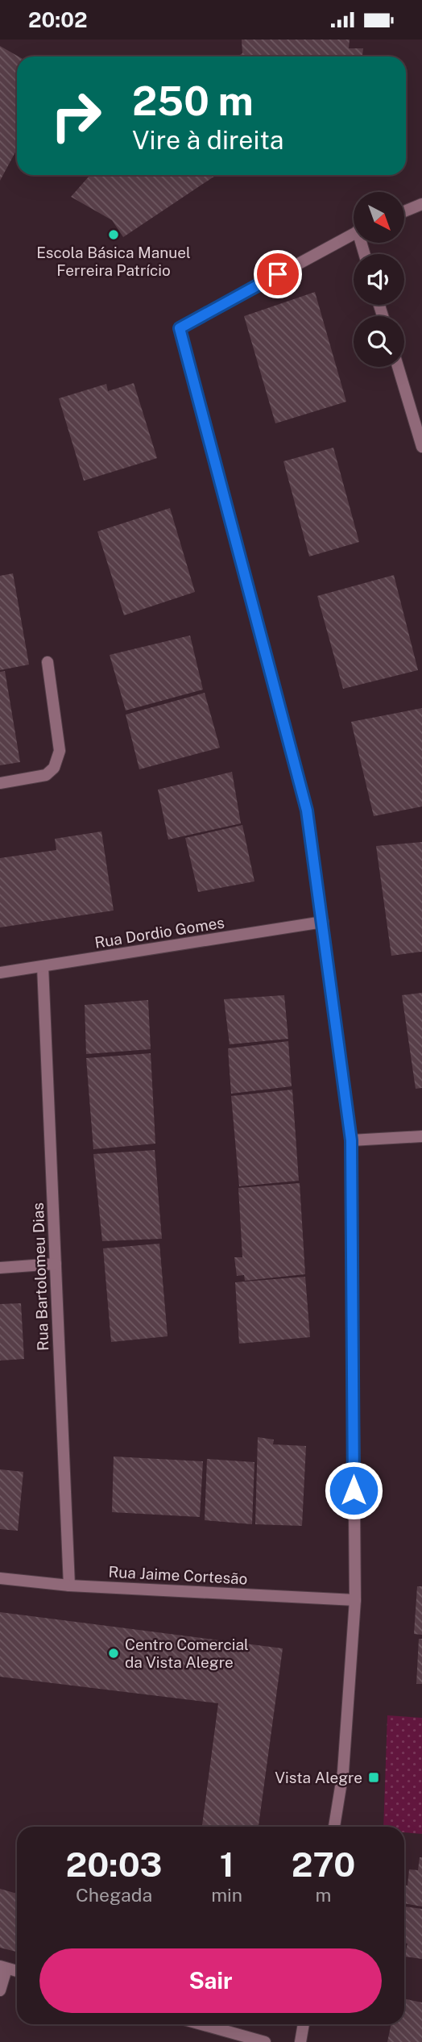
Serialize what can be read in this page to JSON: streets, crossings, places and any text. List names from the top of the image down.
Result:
{
  "streets": {
    "street": ["Rua Dordio Gomes", "Rua Bartolomeu Dias", "Rua Jaime Cortesão"]
  },
  "crossings": [
    ["Rua Dordio Gomes", "Rua Bartolomeu Dias"],
    ["Rua Bartolomeu Dias", "Rua Jaime Cortesão"]
  ],
  "places": {
    "other": ["Escola Básica Manuel Ferreira Patrício", "Centro Comercial da Vista Alegre"],
    "transit": ["Vista Alegre"]
  },
  "north": "bottom right",
  "page": {
    "status": "20:02",
    "turn": ["250 m", "Vire à direita"],
    "eta": [
      "20:03",
      "Chegada",
      "1",
      "min",
      "270",
      "m"
    ],
    "buttons": "Sair"
  }
}
